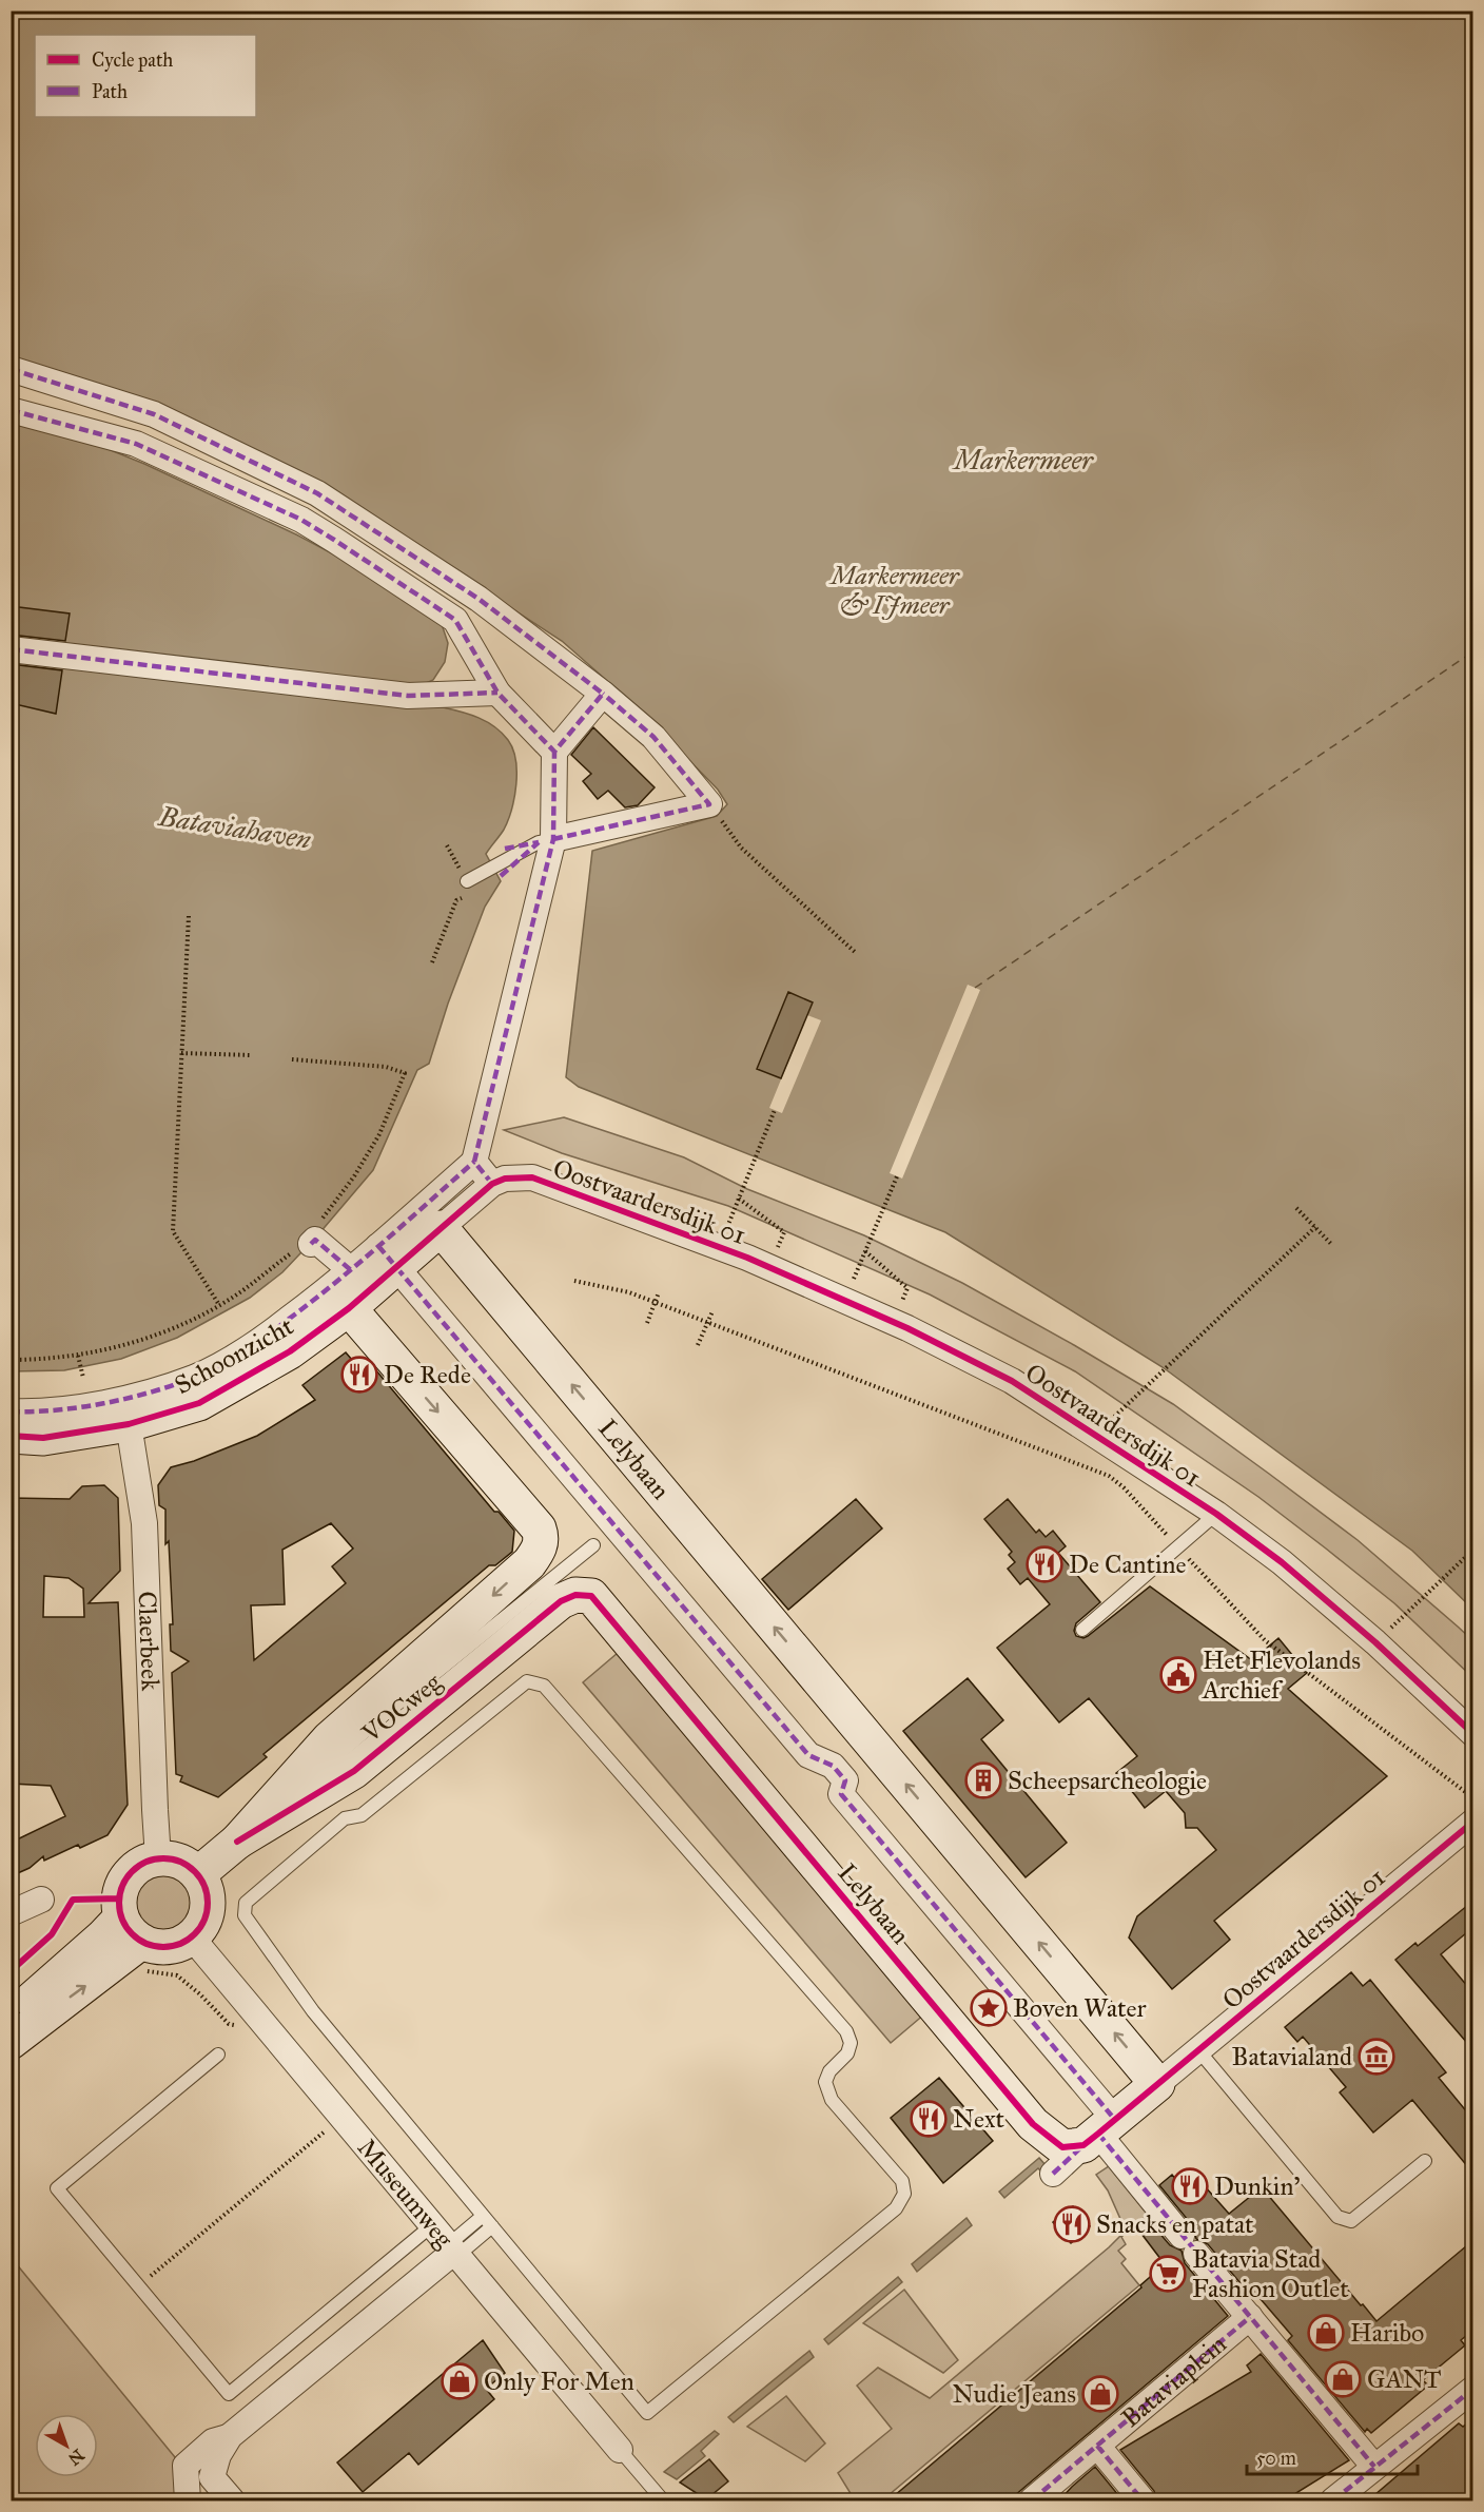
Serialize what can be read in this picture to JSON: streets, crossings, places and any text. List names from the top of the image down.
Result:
{
  "streets": {
    "street": [
      "Oostvaardersdijk 01",
      "Schoonzicht",
      "Lelybaan",
      "Claerbeek",
      "VOCweg",
      "Museumweg",
      "Bataviaplein"
    ]
  },
  "crossings": [
    ["Oostvaardersdijk 01", "Lelybaan"],
    ["Schoonzicht", "Lelybaan"],
    ["Schoonzicht", "Claerbeek"],
    ["Schoonzicht", "VOCweg"],
    ["Lelybaan", "VOCweg"],
    ["Lelybaan", "Bataviaplein"],
    ["Claerbeek", "VOCweg"],
    ["Claerbeek", "Museumweg"],
    ["VOCweg", "Museumweg"]
  ],
  "water": ["Markermeer", "Bataviahaven"],
  "parks": ["Markermeer & IJmeer"],
  "places": {
    "restaurant": [
      "De Rede",
      "De Cantine",
      "Next",
      "Dunkin'",
      "Snacks en patat"
    ],
    "public building": ["Het Flevolands Archief"],
    "building": ["Scheepsarcheologie"],
    "place": ["Boven Water"],
    "museum": ["Batavialand"],
    "supermarket": ["Batavia Stad Fashion Outlet"],
    "shop": [
      "Haribo",
      "GANT",
      "Only For Men",
      "Nudie Jeans"
    ]
  },
  "legend": ["Cycle path", "Path"],
  "scale_bar": "50 m",
  "north": "bottom right"
}
